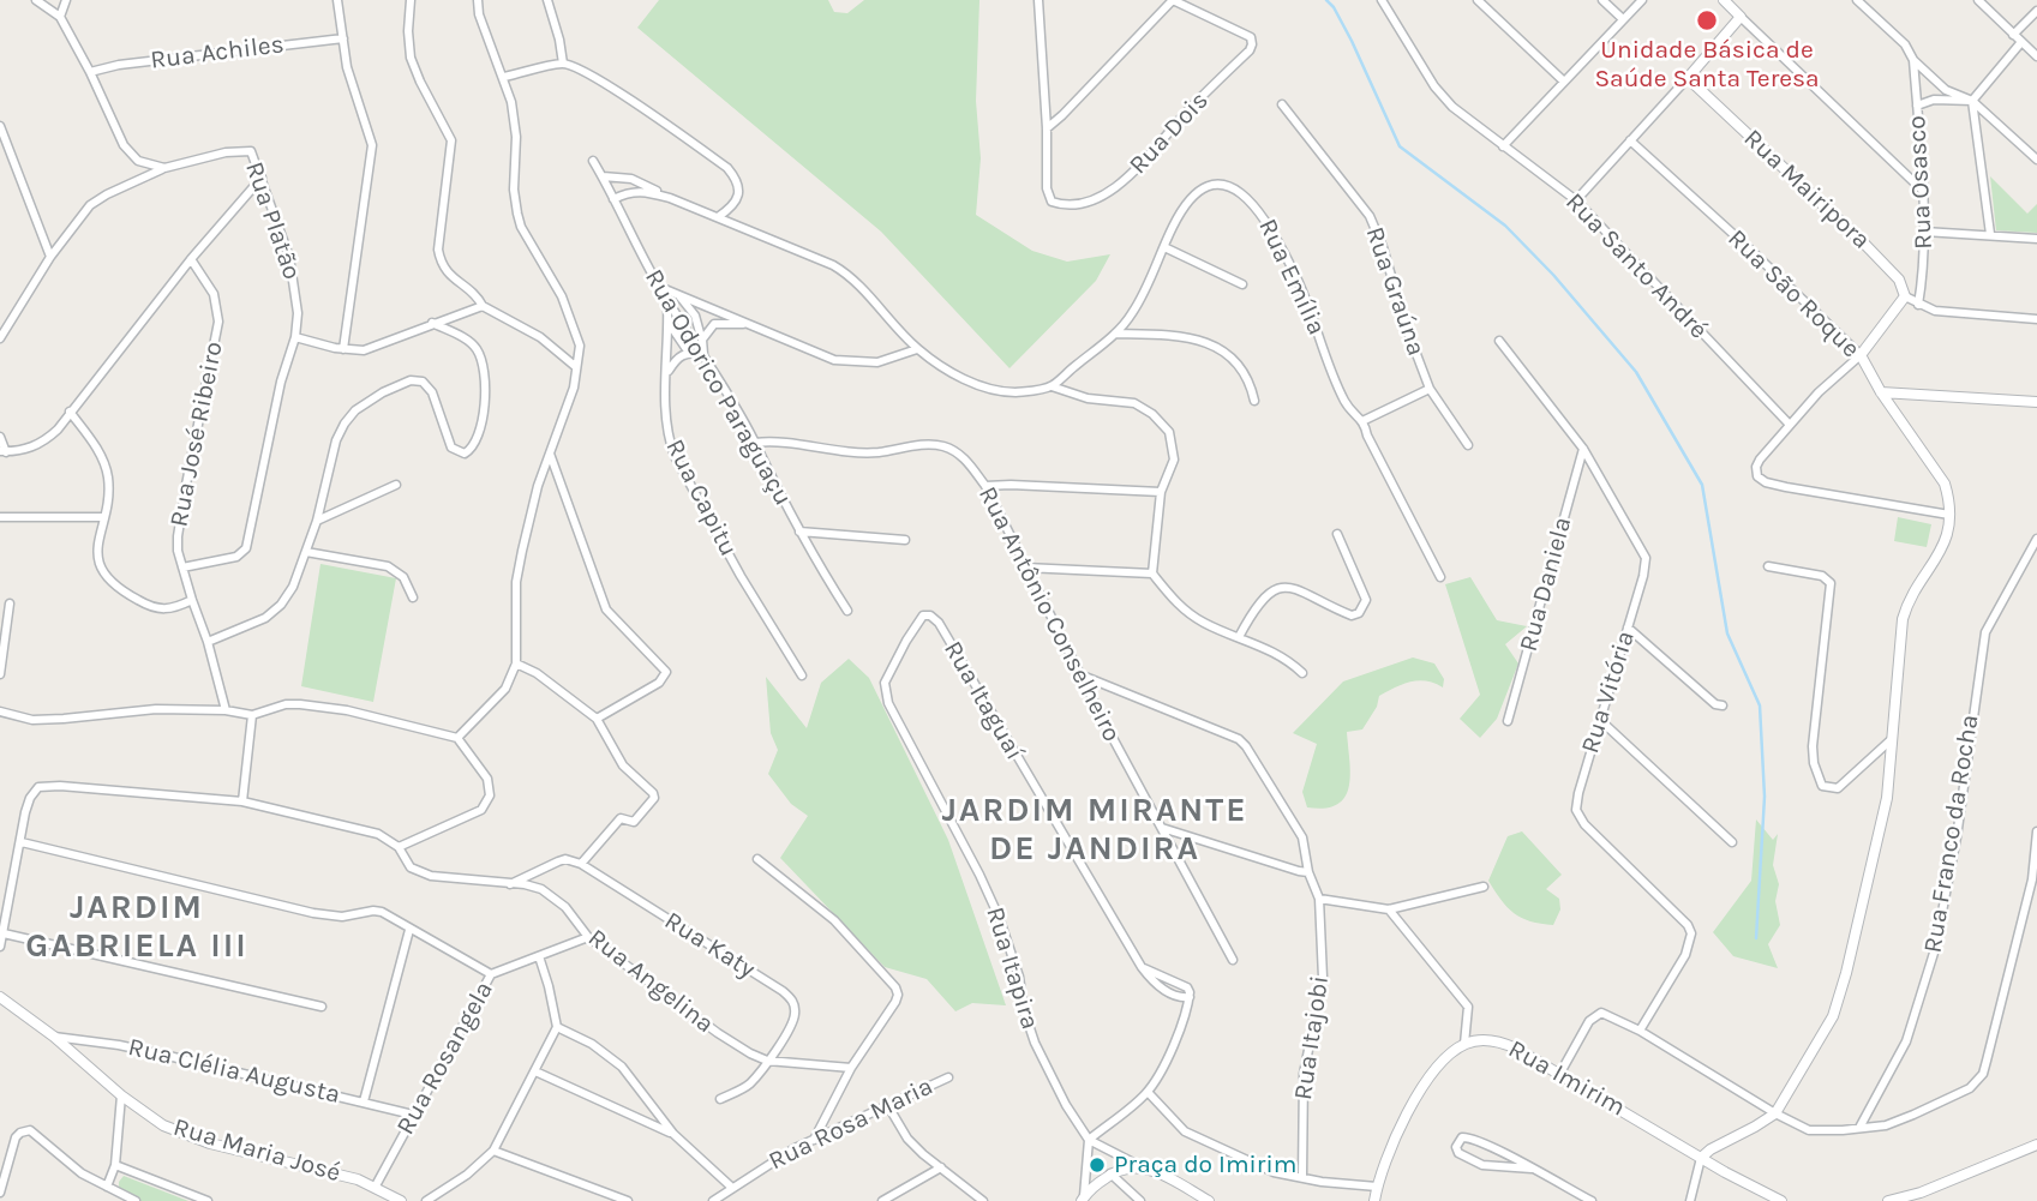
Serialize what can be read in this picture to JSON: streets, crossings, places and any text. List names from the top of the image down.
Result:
{
  "streets": {
    "street": [
      "Rua Achiles",
      "Rua Dois",
      "Rua Osasco",
      "Rua Mairipora",
      "Rua Platão",
      "Rua Santo André",
      "Rua Emília",
      "Rua Graúna",
      "Rua São Roque",
      "Rua Odorico Paraguaçu",
      "Rua José Ribeiro",
      "Rua Capitu",
      "Rua Daniela",
      "Rua Antônio Conselheiro",
      "Rua Vitória",
      "Rua Itaguaí",
      "Rua Franco da Rocha",
      "Rua Katy",
      "Rua Itapira",
      "Rua Angelina",
      "Rua Itajobi",
      "Rua Rosangela",
      "Rua Clélia Augusta",
      "Rua Imirim",
      "Rua Rosa Maria",
      "Rua Maria José"
    ]
  },
  "crossings": [
    ["Rua Osasco", "Rua Mairipora"],
    ["Rua Platão", "Rua José Ribeiro"],
    ["Rua Odorico Paraguaçu", "Rua Capitu"],
    ["Rua Odorico Paraguaçu", "Rua Antônio Conselheiro"],
    ["Rua Daniela", "Rua Vitória"],
    ["Rua Antônio Conselheiro", "Rua Itajobi"],
    ["Rua Itaguaí", "Rua Itapira"],
    ["Rua Katy", "Rua Angelina"],
    ["Rua Angelina", "Rua Rosangela"],
    ["Rua Rosangela", "Rua Clélia Augusta"],
    ["Rua Rosangela", "Rua Maria José"],
    ["Rua Clélia Augusta", "Rua Maria José"]
  ],
  "districts": ["JARDIM MIRANTE DE JANDIRA", "JARDIM GABRIELA III"],
  "places": ["Unidade Básica de Saúde Santa Teresa", "Praça do Imirim"]
}
